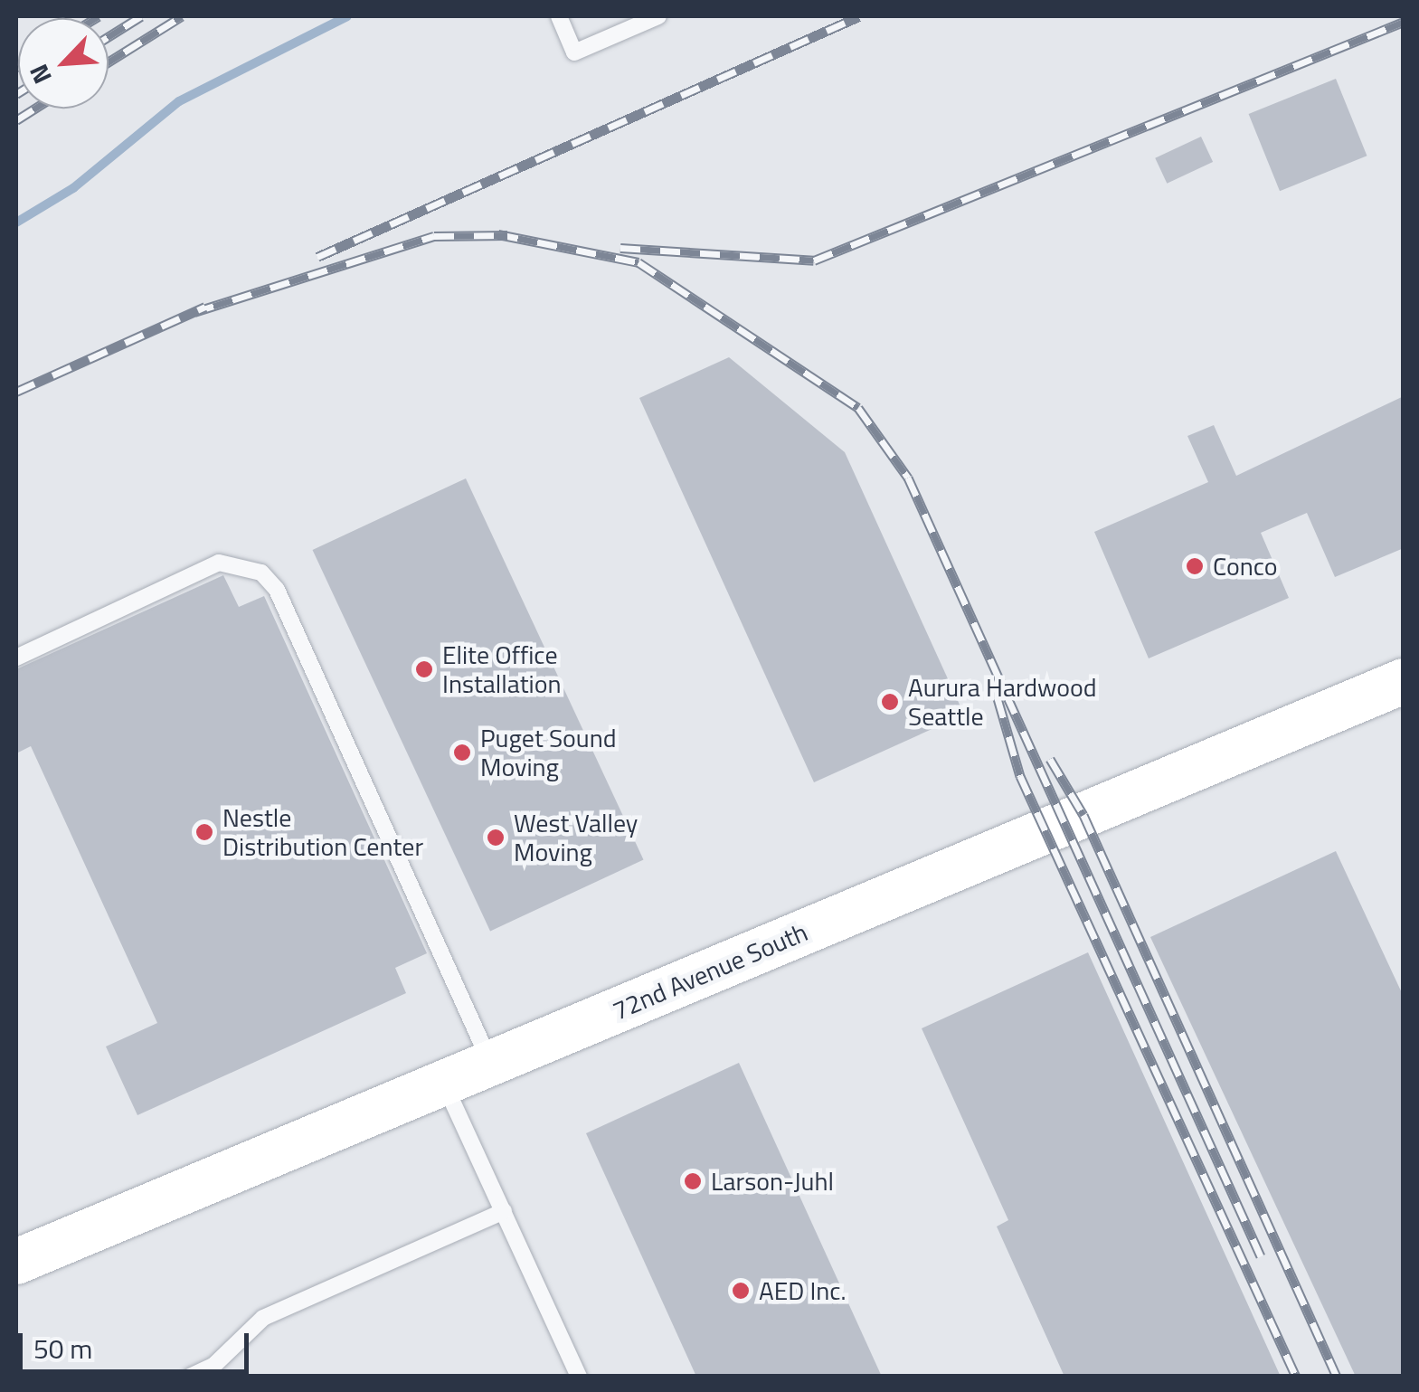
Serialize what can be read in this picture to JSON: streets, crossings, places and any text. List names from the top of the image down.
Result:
{
  "streets": {
    "street": ["72nd Avenue South"]
  },
  "places": [
    "Conco",
    "Elite Office Installation",
    "Aurura Hardwood Seattle",
    "Puget Sound Moving",
    "Nestle Distribution Center",
    "West Valley Moving",
    "Larson-Juhl",
    "AED Inc."
  ],
  "scale_bar": "50 m",
  "north": "bottom left"
}
